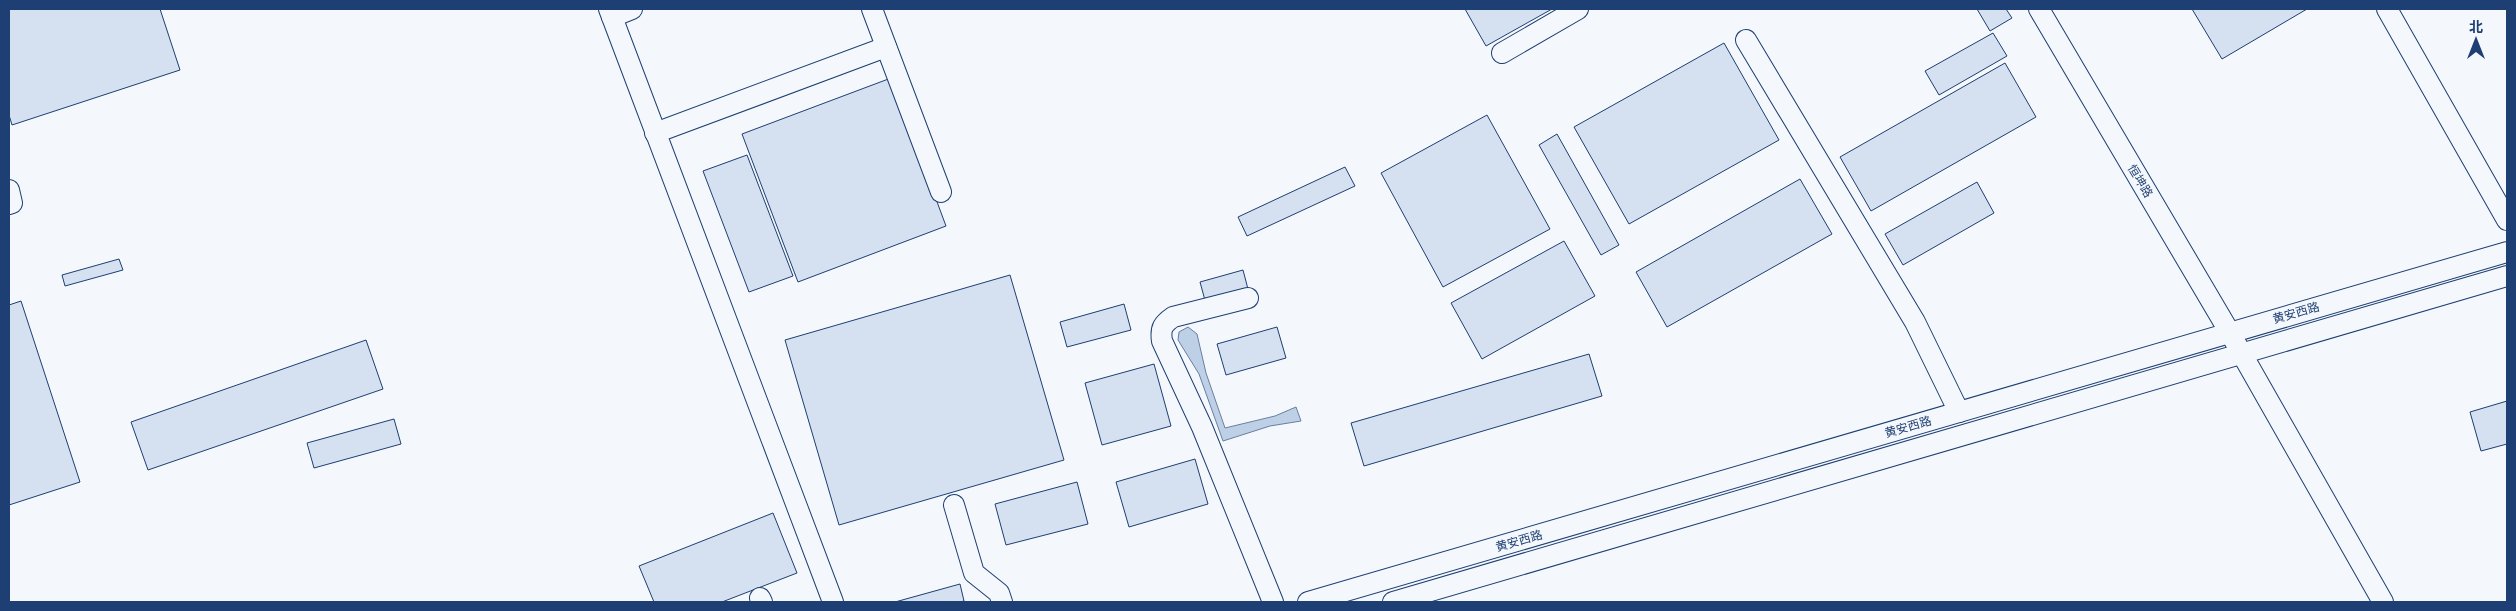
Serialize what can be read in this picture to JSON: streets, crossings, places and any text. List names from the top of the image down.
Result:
{
  "streets": {
    "street": ["恒坤路", "黄安西路"]
  },
  "crossings": [
    ["恒坤路", "黄安西路"]
  ],
  "north": "top"
}
